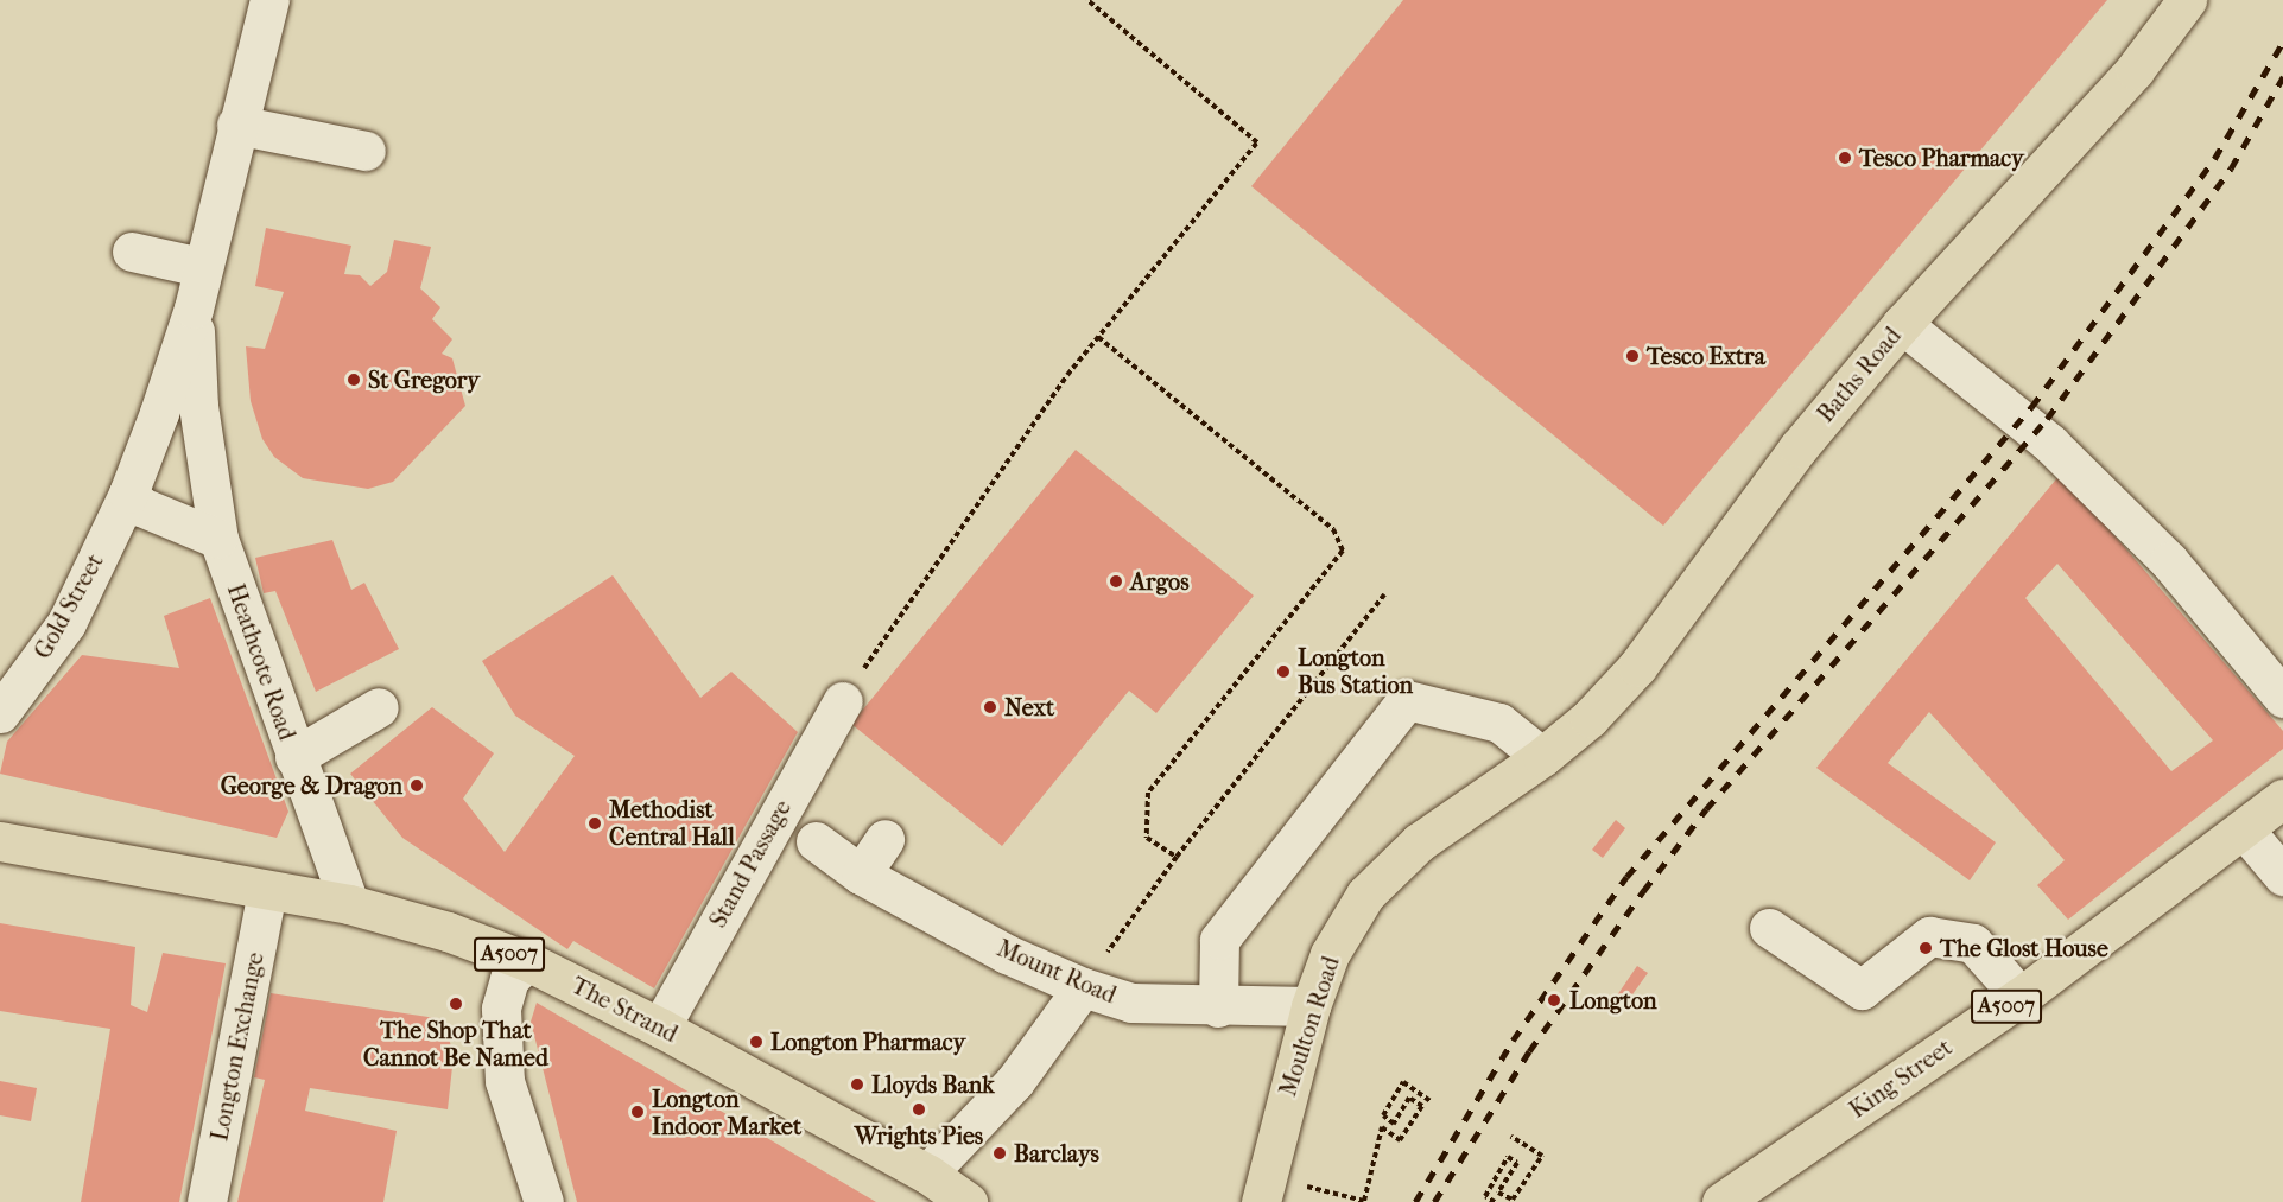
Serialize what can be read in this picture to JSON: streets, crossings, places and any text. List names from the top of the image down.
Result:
{
  "streets": {
    "main road": [
      "Baths Road",
      "A5007",
      "The Strand",
      "Moulton Road",
      "King Street"
    ],
    "street": [
      "Gold Street",
      "Heathcote Road",
      "Stand Passage",
      "Mount Road",
      "Longton Exchange"
    ]
  },
  "crossings": [
    ["Baths Road", "Moulton Road"],
    ["Gold Street", "Heathcote Road"],
    ["Heathcote Road", "The Strand"],
    ["Stand Passage", "The Strand"],
    ["Mount Road", "Moulton Road"],
    ["The Strand", "Longton Exchange"]
  ],
  "places": [
    "Tesco Pharmacy",
    "Tesco Extra",
    "St Gregory",
    "Argos",
    "Longton Bus Station",
    "Next",
    "George & Dragon",
    "Methodist Central Hall",
    "The Glost House",
    "Longton",
    "The Shop That Cannot Be Named",
    "Longton Pharmacy",
    "Lloyds Bank",
    "Wrights Pies",
    "Longton Indoor Market",
    "Barclays"
  ]
}
